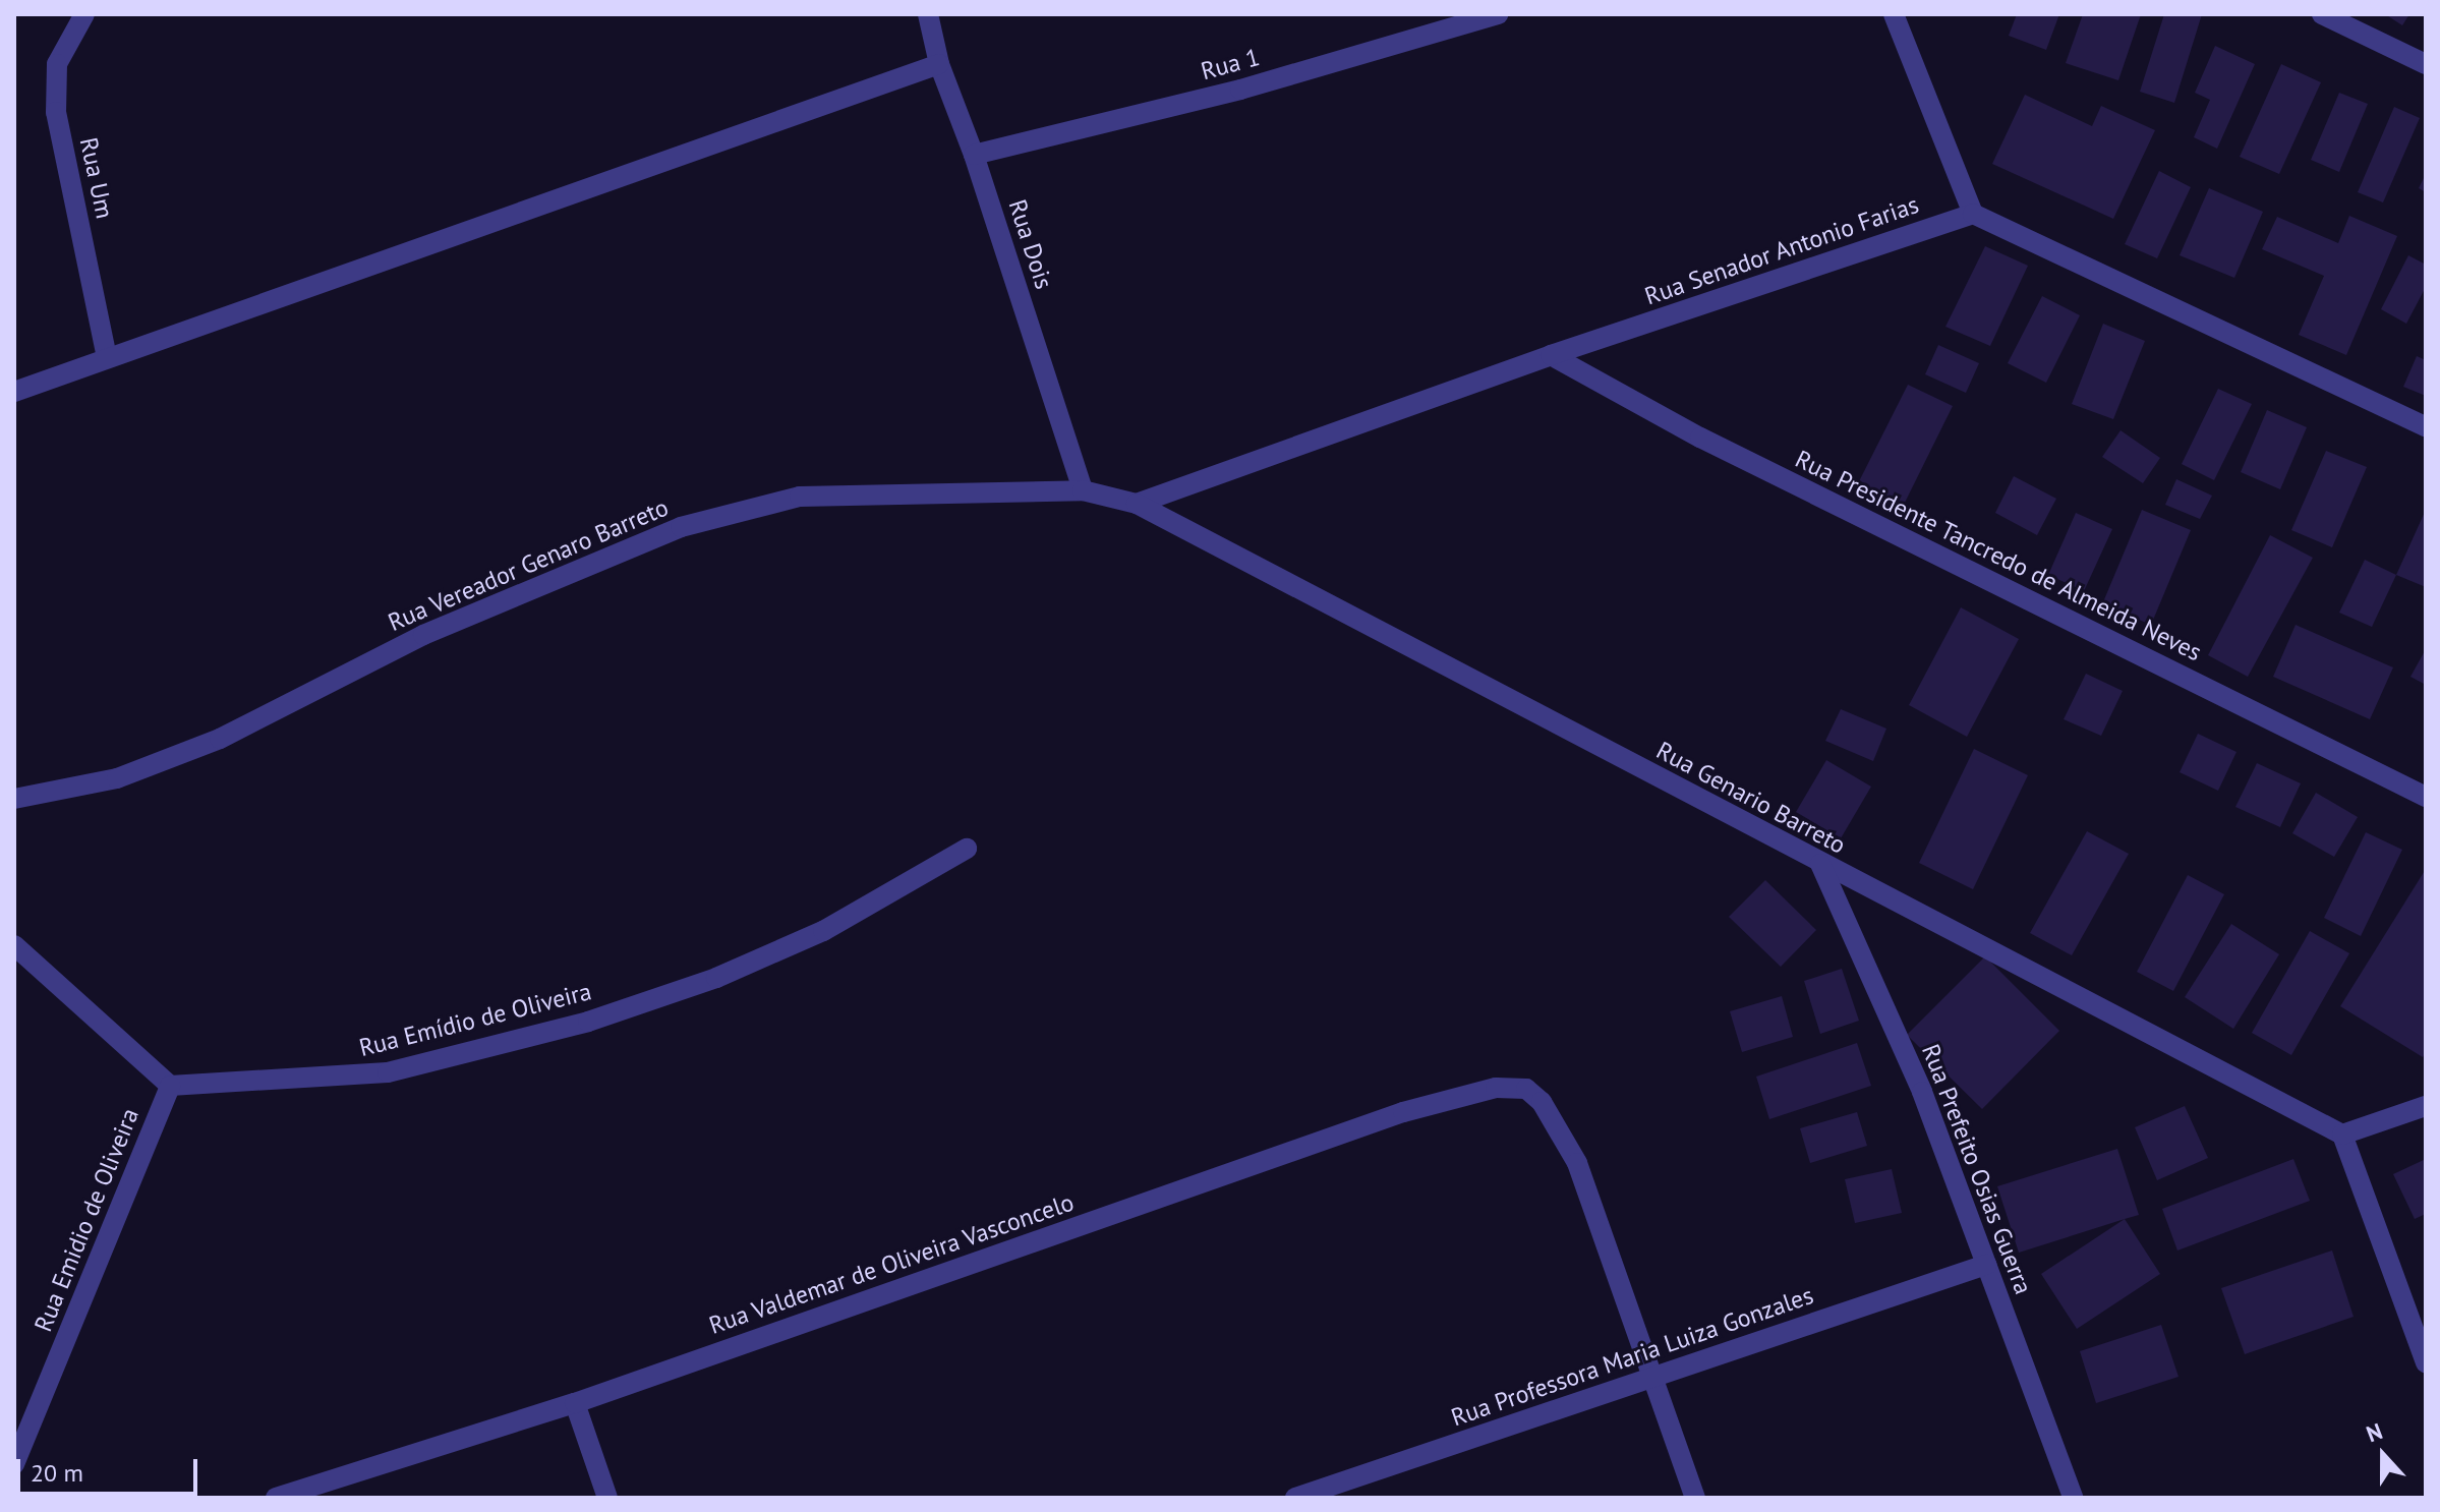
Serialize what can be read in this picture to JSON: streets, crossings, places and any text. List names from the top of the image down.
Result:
{
  "streets": {
    "street": [
      "Rua 1",
      "Rua Um",
      "Rua Dois",
      "Rua Senador Antonio Farias",
      "Rua Presidente Tancredo de Almeida Neves",
      "Rua Vereador Genaro Barreto",
      "Rua Genario Barreto",
      "Rua Emídio de Oliveira",
      "Rua Prefeito Osias Guerra",
      "Rua Emidio de Oliveira",
      "Rua Valdemar de Oliveira Vasconcelo",
      "Rua Professora Maria Luiza Gonzales"
    ]
  },
  "crossings": [
    ["Rua 1", "Rua Dois"],
    ["Rua Dois", "Rua Vereador Genaro Barreto"],
    ["Rua Senador Antonio Farias", "Rua Presidente Tancredo de Almeida Neves"],
    ["Rua Senador Antonio Farias", "Rua Vereador Genaro Barreto"],
    ["Rua Senador Antonio Farias", "Rua Genario Barreto"],
    ["Rua Vereador Genaro Barreto", "Rua Genario Barreto"],
    ["Rua Genario Barreto", "Rua Prefeito Osias Guerra"],
    ["Rua Emídio de Oliveira", "Rua Emidio de Oliveira"],
    ["Rua Prefeito Osias Guerra", "Rua Professora Maria Luiza Gonzales"],
    ["Rua Valdemar de Oliveira Vasconcelo", "Rua Professora Maria Luiza Gonzales"]
  ],
  "scale_bar": "20 m",
  "north": "top"
}
